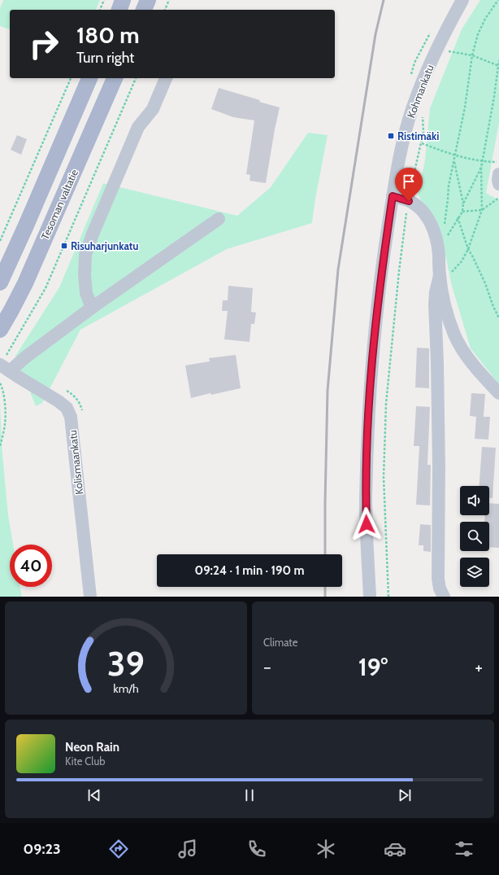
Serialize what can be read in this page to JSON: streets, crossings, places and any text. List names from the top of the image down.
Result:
{
  "streets": {
    "main road": ["Tesoman valtatie"],
    "street": ["Kohmankatu", "Kolismaankatu"]
  },
  "places": {
    "transit": ["Ristimäki", "Risuharjunkatu"]
  },
  "page": {
    "turn": ["180 m", "Turn right"],
    "limit": "40",
    "trip": "09:24 · 1 min · 190 m",
    "tile": "Climate",
    "heat": ["−", "19°", "+"],
    "song": ["Neon Rain", "Kite Club"],
    "tabs": "09:23",
    "gauge": ["39", "km/h"]
  }
}
